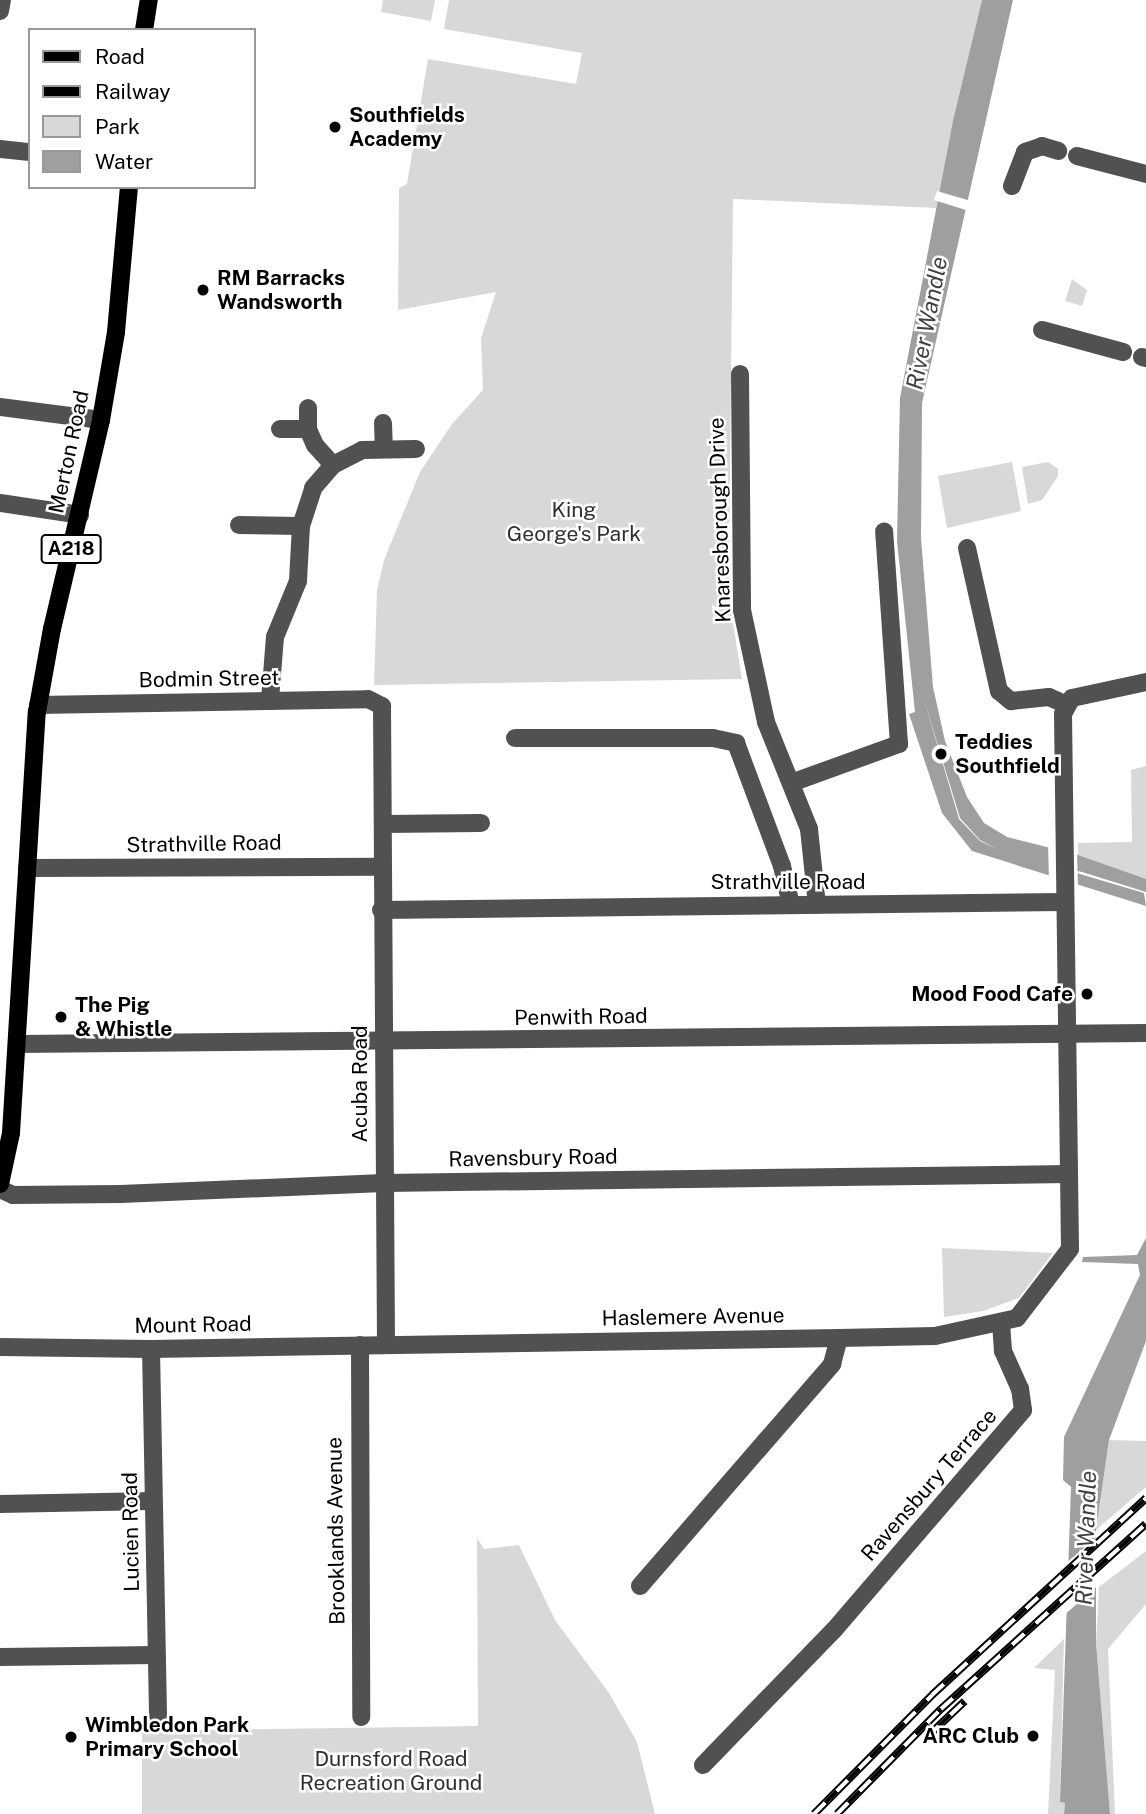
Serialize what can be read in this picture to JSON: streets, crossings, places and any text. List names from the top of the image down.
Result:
{
  "streets": {
    "main road": ["Merton Road", "A218"],
    "street": [
      "Knaresborough Drive",
      "Bodmin Street",
      "Strathville Road",
      "Penwith Road",
      "Acuba Road",
      "Ravensbury Road",
      "Haslemere Avenue",
      "Mount Road",
      "Ravensbury Terrace",
      "Brooklands Avenue",
      "Lucien Road"
    ]
  },
  "crossings": [
    ["Merton Road", "Bodmin Street"],
    ["Merton Road", "Strathville Road"],
    ["Merton Road", "Penwith Road"],
    ["Merton Road", "Ravensbury Road"],
    ["Knaresborough Drive", "Strathville Road"],
    ["Bodmin Street", "Acuba Road"],
    ["Strathville Road", "Acuba Road"],
    ["Penwith Road", "Acuba Road"],
    ["Acuba Road", "Ravensbury Road"],
    ["Acuba Road", "Haslemere Avenue"],
    ["Acuba Road", "Mount Road"],
    ["Haslemere Avenue", "Mount Road"],
    ["Haslemere Avenue", "Ravensbury Terrace"],
    ["Mount Road", "Brooklands Avenue"],
    ["Mount Road", "Lucien Road"]
  ],
  "water": ["River Wandle"],
  "parks": ["King George's Park", "Durnsford Road Recreation Ground"],
  "places": [
    "Southfields Academy",
    "RM Barracks Wandsworth",
    "Teddies Southfield",
    "Mood Food Cafe",
    "The Pig & Whistle",
    "ARC Club",
    "Wimbledon Park Primary School"
  ],
  "legend": [
    "Road",
    "Railway",
    "Park",
    "Water"
  ]
}
